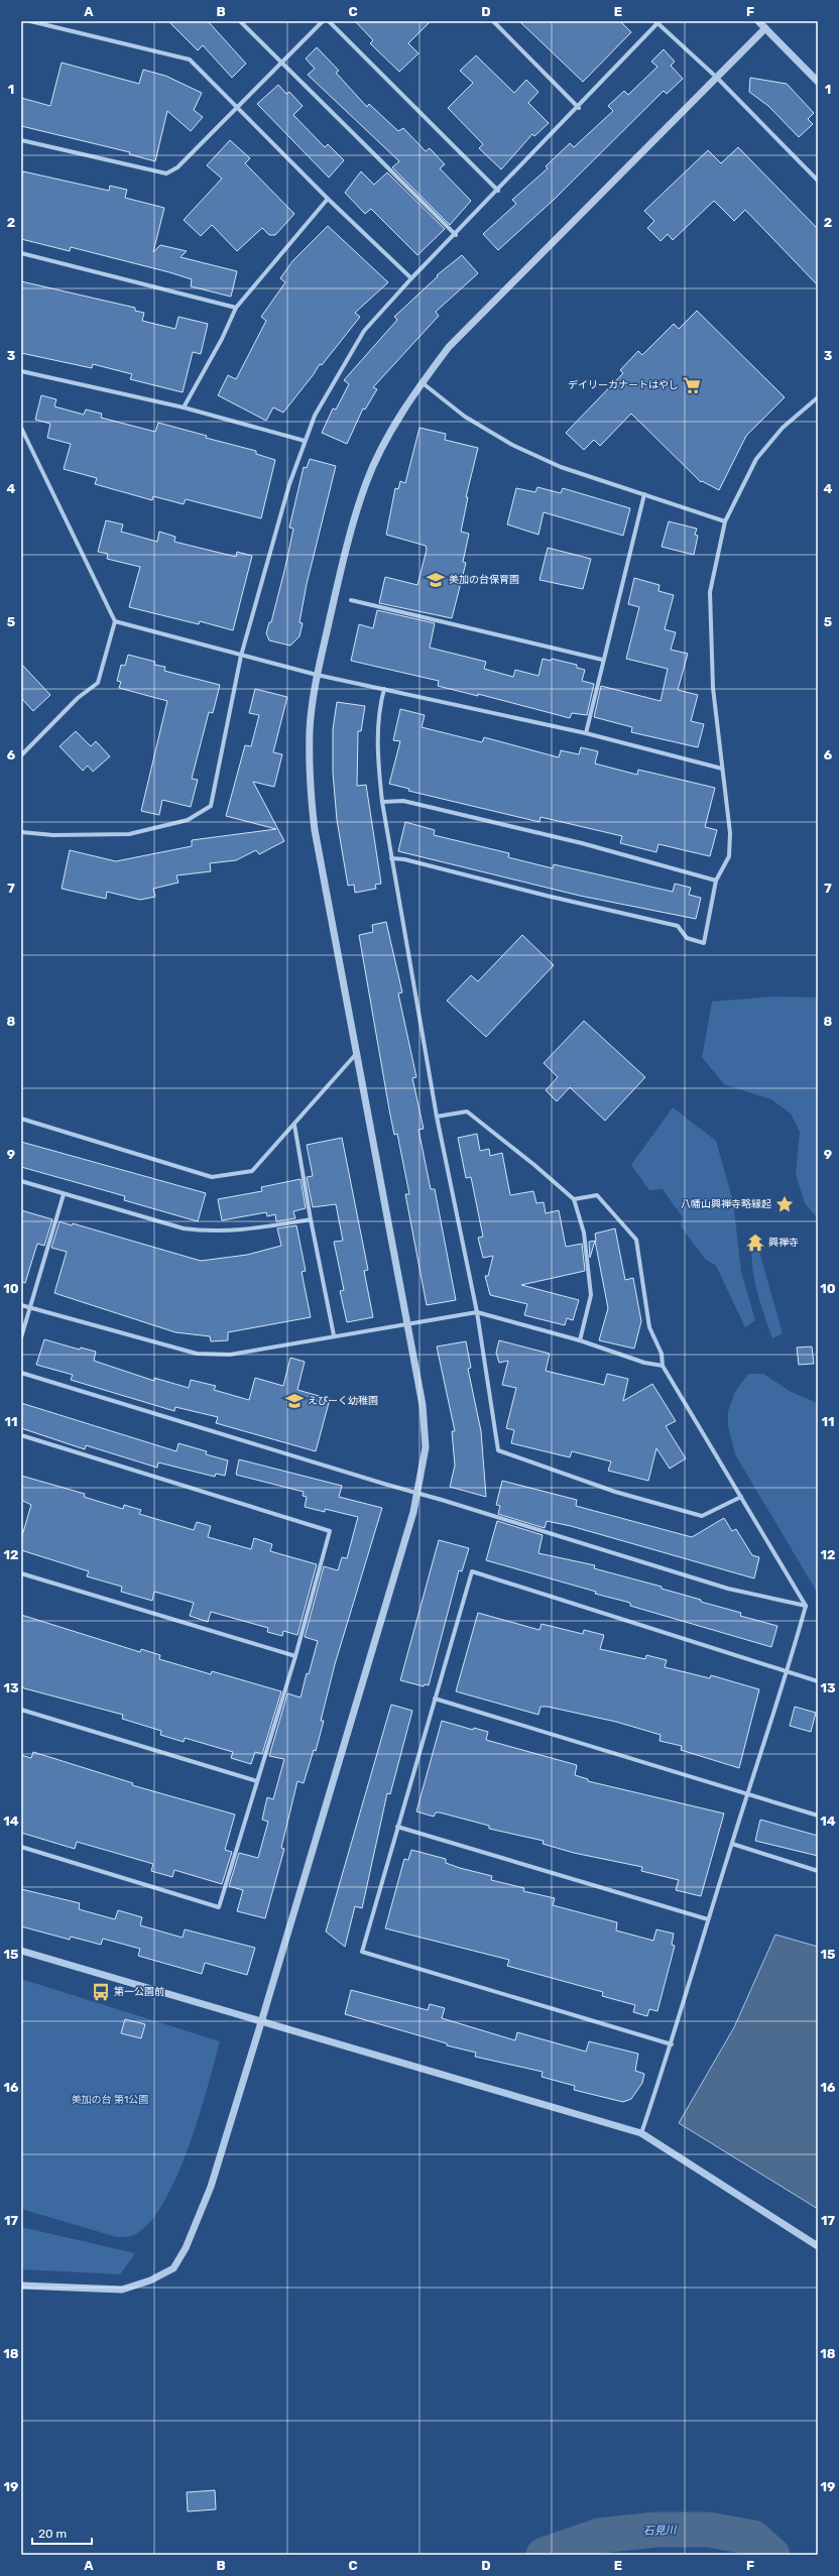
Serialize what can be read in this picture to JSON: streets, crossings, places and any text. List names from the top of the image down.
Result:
{
  "water": ["石見川"],
  "parks": ["美加の台 第1公園"],
  "places": {
    "supermarket": ["デイリーカナートはやし"],
    "school or university": ["美加の台保育園", "えぴーく幼稚園"],
    "place": ["八幡山興禅寺略縁起"],
    "temple": ["興禅寺"],
    "bus stop": ["第一公園前"]
  },
  "scale_bar": "20 m",
  "grid": {
    "columns": [
      "A",
      "B",
      "C",
      "D",
      "E",
      "F"
    ],
    "rows": [
      "1",
      "2",
      "3",
      "4",
      "5",
      "6",
      "7",
      "8",
      "9",
      "10",
      "11",
      "12",
      "13",
      "14",
      "15",
      "16",
      "17",
      "18",
      "19"
    ]
  }
}
